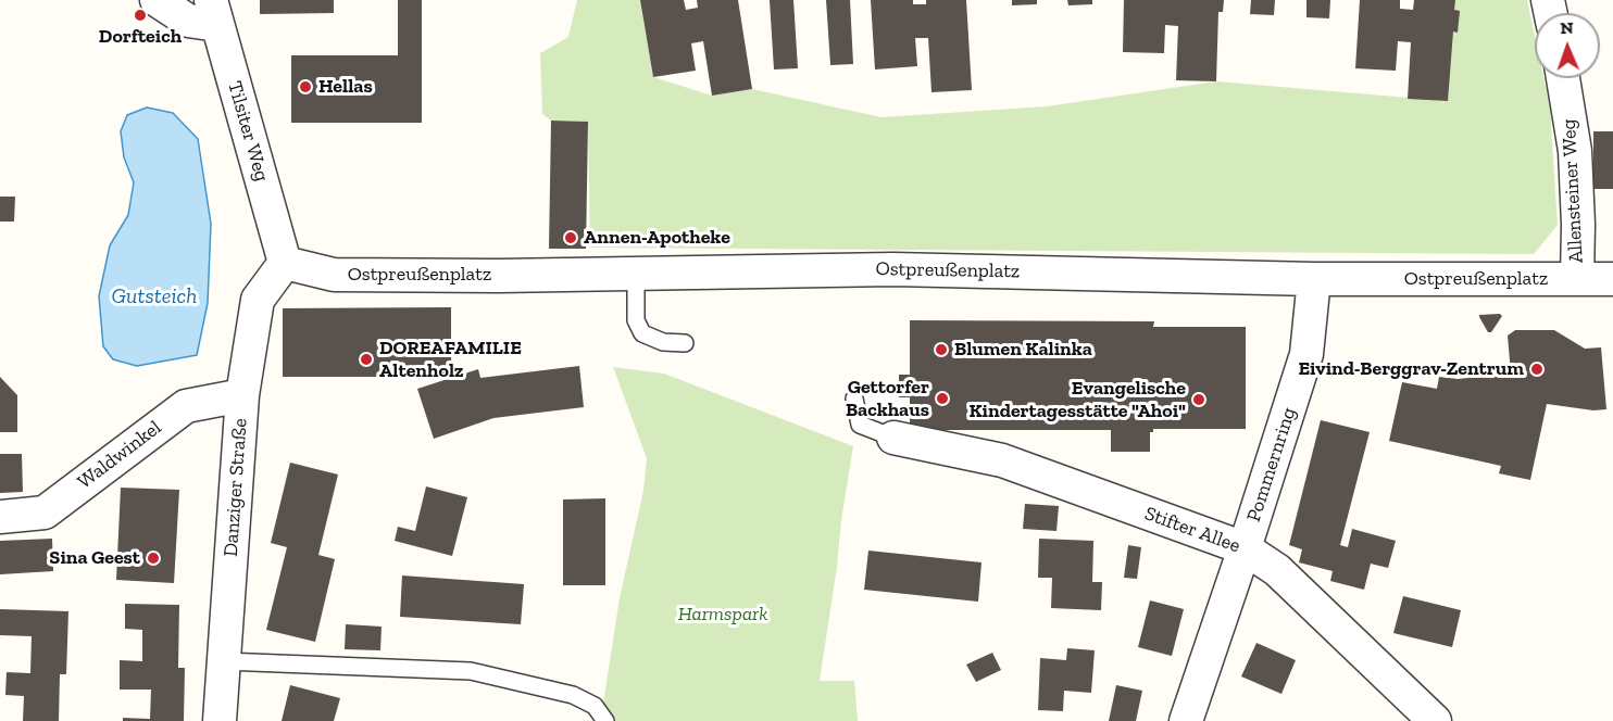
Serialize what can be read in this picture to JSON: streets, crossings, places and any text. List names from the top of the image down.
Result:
{
  "streets": {
    "street": [
      "Tilsiter Weg",
      "Allensteiner Weg",
      "Ostpreußenplatz",
      "Waldwinkel",
      "Pommernring",
      "Danziger Straße",
      "Stifter Allee"
    ]
  },
  "crossings": [
    ["Tilsiter Weg", "Ostpreußenplatz"],
    ["Tilsiter Weg", "Danziger Straße"],
    ["Allensteiner Weg", "Ostpreußenplatz"],
    ["Ostpreußenplatz", "Pommernring"],
    ["Ostpreußenplatz", "Danziger Straße"],
    ["Waldwinkel", "Danziger Straße"],
    ["Pommernring", "Stifter Allee"]
  ],
  "water": ["Gutsteich"],
  "parks": ["Harmspark"],
  "places": [
    "Dorfteich",
    "Hellas",
    "Annen-Apotheke",
    "Blumen Kalinka",
    "DOREAFAMILIE Altenholz",
    "Eivind-Berggrav-Zentrum",
    "Gettorfer Backhaus",
    "Evangelische Kindertagesstätte \"Ahoi\"",
    "Sina Geest"
  ],
  "north": "top"
}
